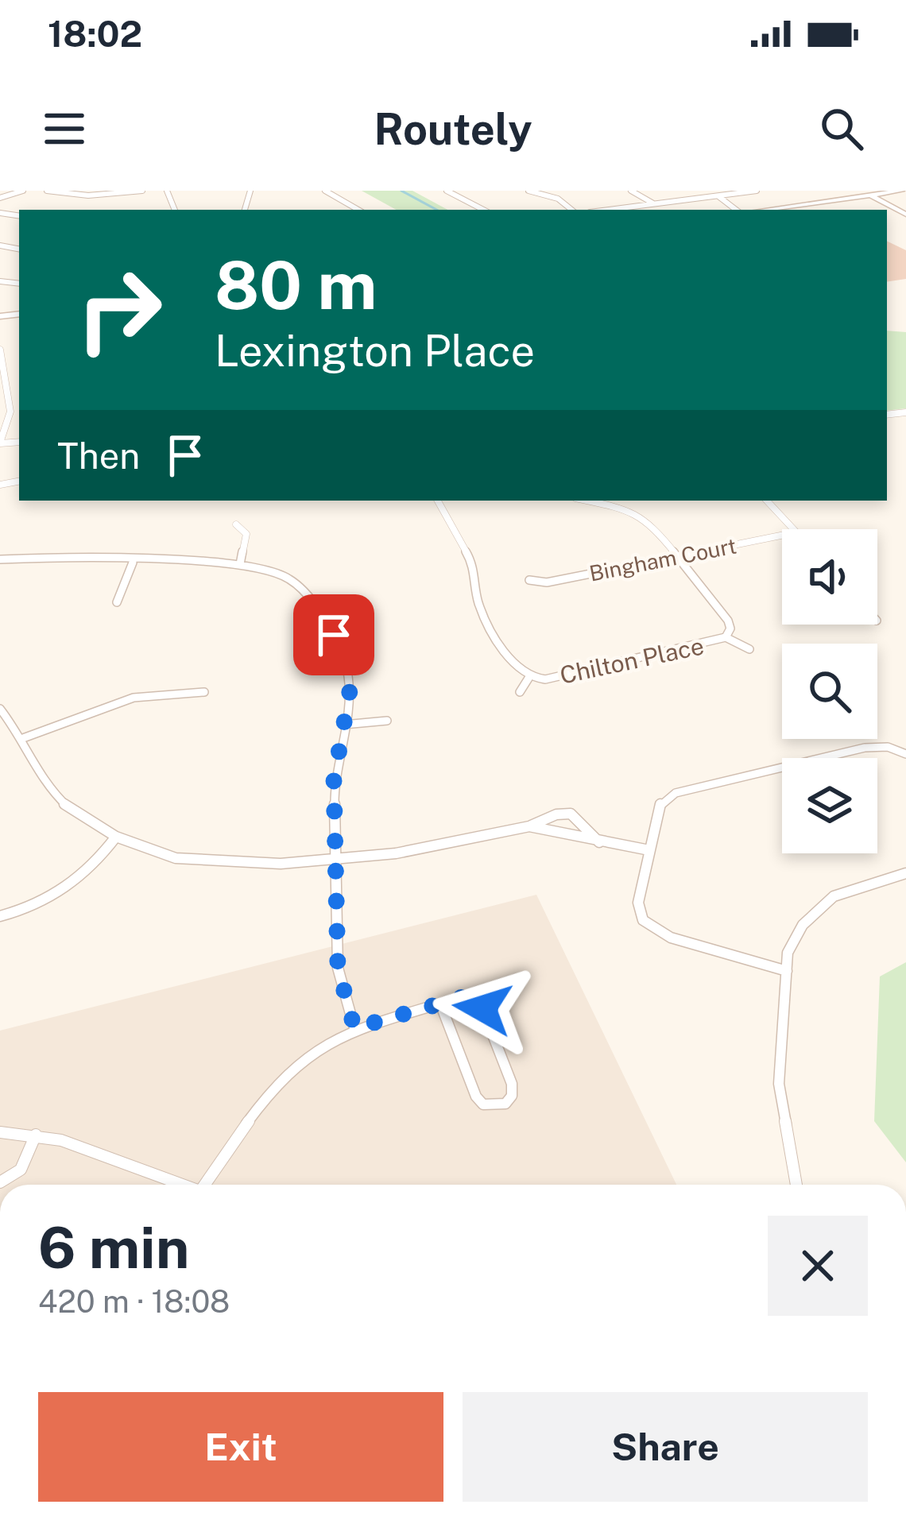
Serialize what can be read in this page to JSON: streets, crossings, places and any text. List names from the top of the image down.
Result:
{
  "streets": {
    "street": ["Bingham Court", "Chilton Place"]
  },
  "page": {
    "status": "18:02",
    "header": "Routely",
    "turn": ["80 m", "Lexington Place"],
    "then": "Then",
    "heading": ["6 min", "420 m · 18:08"],
    "buttons": ["Exit", "Share"]
  }
}
